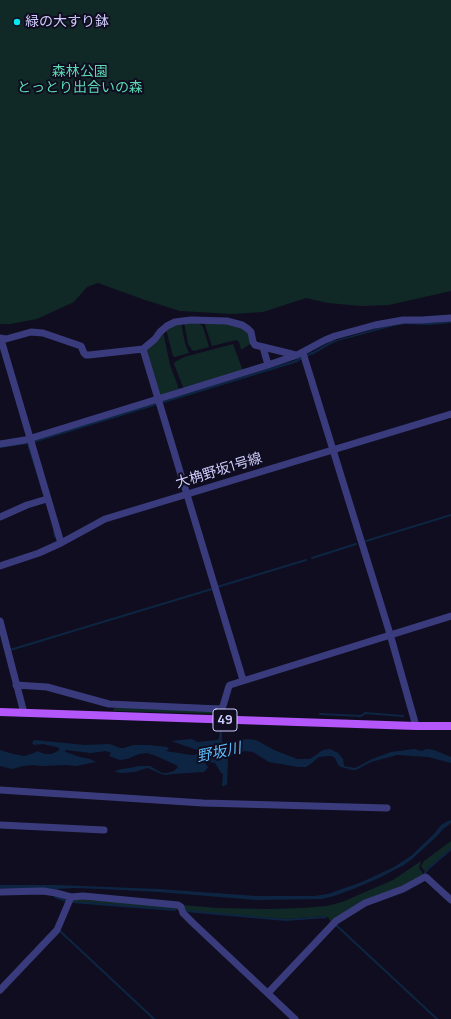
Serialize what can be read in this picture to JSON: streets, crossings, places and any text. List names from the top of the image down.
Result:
{
  "streets": {
    "main road": ["49"],
    "street": ["大桷野坂1号線"]
  },
  "water": ["野坂川"],
  "parks": ["森林公園 とっとり出合いの森"],
  "places": ["緑の大すり鉢"]
}
